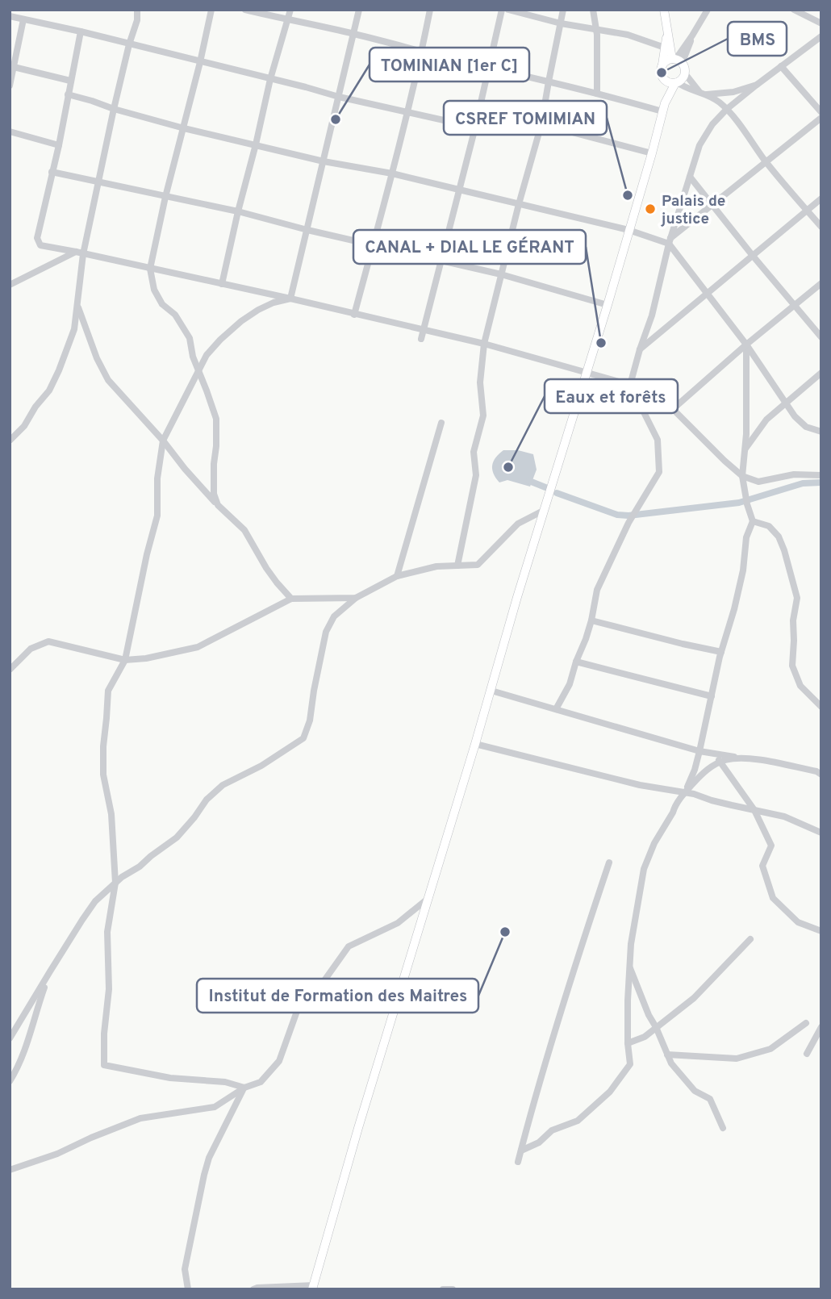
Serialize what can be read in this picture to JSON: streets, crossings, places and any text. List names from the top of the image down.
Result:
{
  "places": [
    "BMS",
    "TOMINIAN [1er C]",
    "CSREF TOMIMIAN",
    "Palais de justice",
    "CANAL + DIAL LE GÉRANT",
    "Eaux et forêts",
    "Institut de Formation des Maitres"
  ]
}
